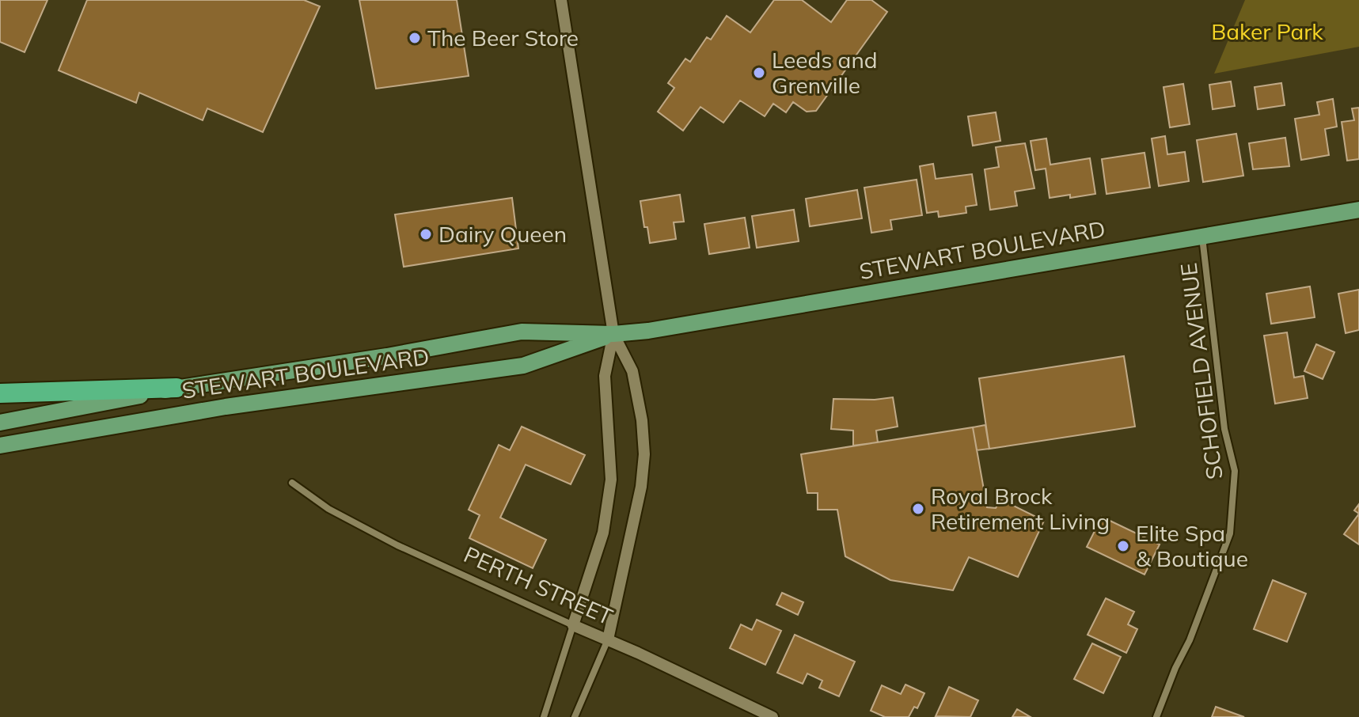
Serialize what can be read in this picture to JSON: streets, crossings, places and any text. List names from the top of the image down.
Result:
{
  "streets": {
    "main road": ["STEWART BOULEVARD"],
    "street": ["SCHOFIELD AVENUE", "PERTH STREET"]
  },
  "crossings": [
    ["STEWART BOULEVARD", "SCHOFIELD AVENUE"]
  ],
  "parks": ["Baker Park"],
  "places": [
    "The Beer Store",
    "Leeds and Grenville",
    "Dairy Queen",
    "Royal Brock Retirement Living",
    "Elite Spa & Boutique"
  ]
}
